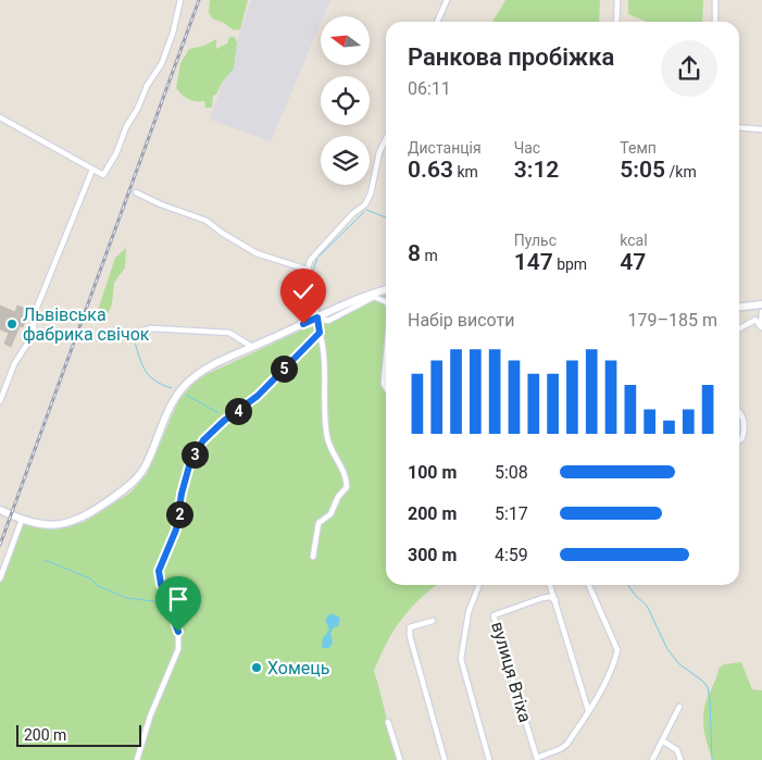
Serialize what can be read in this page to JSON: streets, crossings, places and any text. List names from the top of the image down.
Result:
{
  "streets": {
    "street": ["вулиця Втіха"]
  },
  "places": ["Львівська фабрика свічок", "Хомець"],
  "scale_bar": "200 m",
  "north": "left",
  "page": {
    "heading": ["Ранкова пробіжка", "06:11"],
    "stats": [
      ["Дистанція", "0.63 km"],
      ["Час", "3:12"],
      ["Темп", "5:05 /km"],
      ["8 m"],
      ["Пульс", "147 bpm"],
      ["kcal", "47"]
    ],
    "chart": ["Набір висоти", "179–185 m"],
    "pins": [
      "5",
      "4",
      "3",
      "2"
    ],
    "list": [
      {
        "name": "100 m",
        "note": "5:08"
      },
      {
        "name": "200 m",
        "note": "5:17"
      },
      {
        "name": "300 m",
        "note": "4:59"
      }
    ],
    "scale": "200 m"
  }
}
